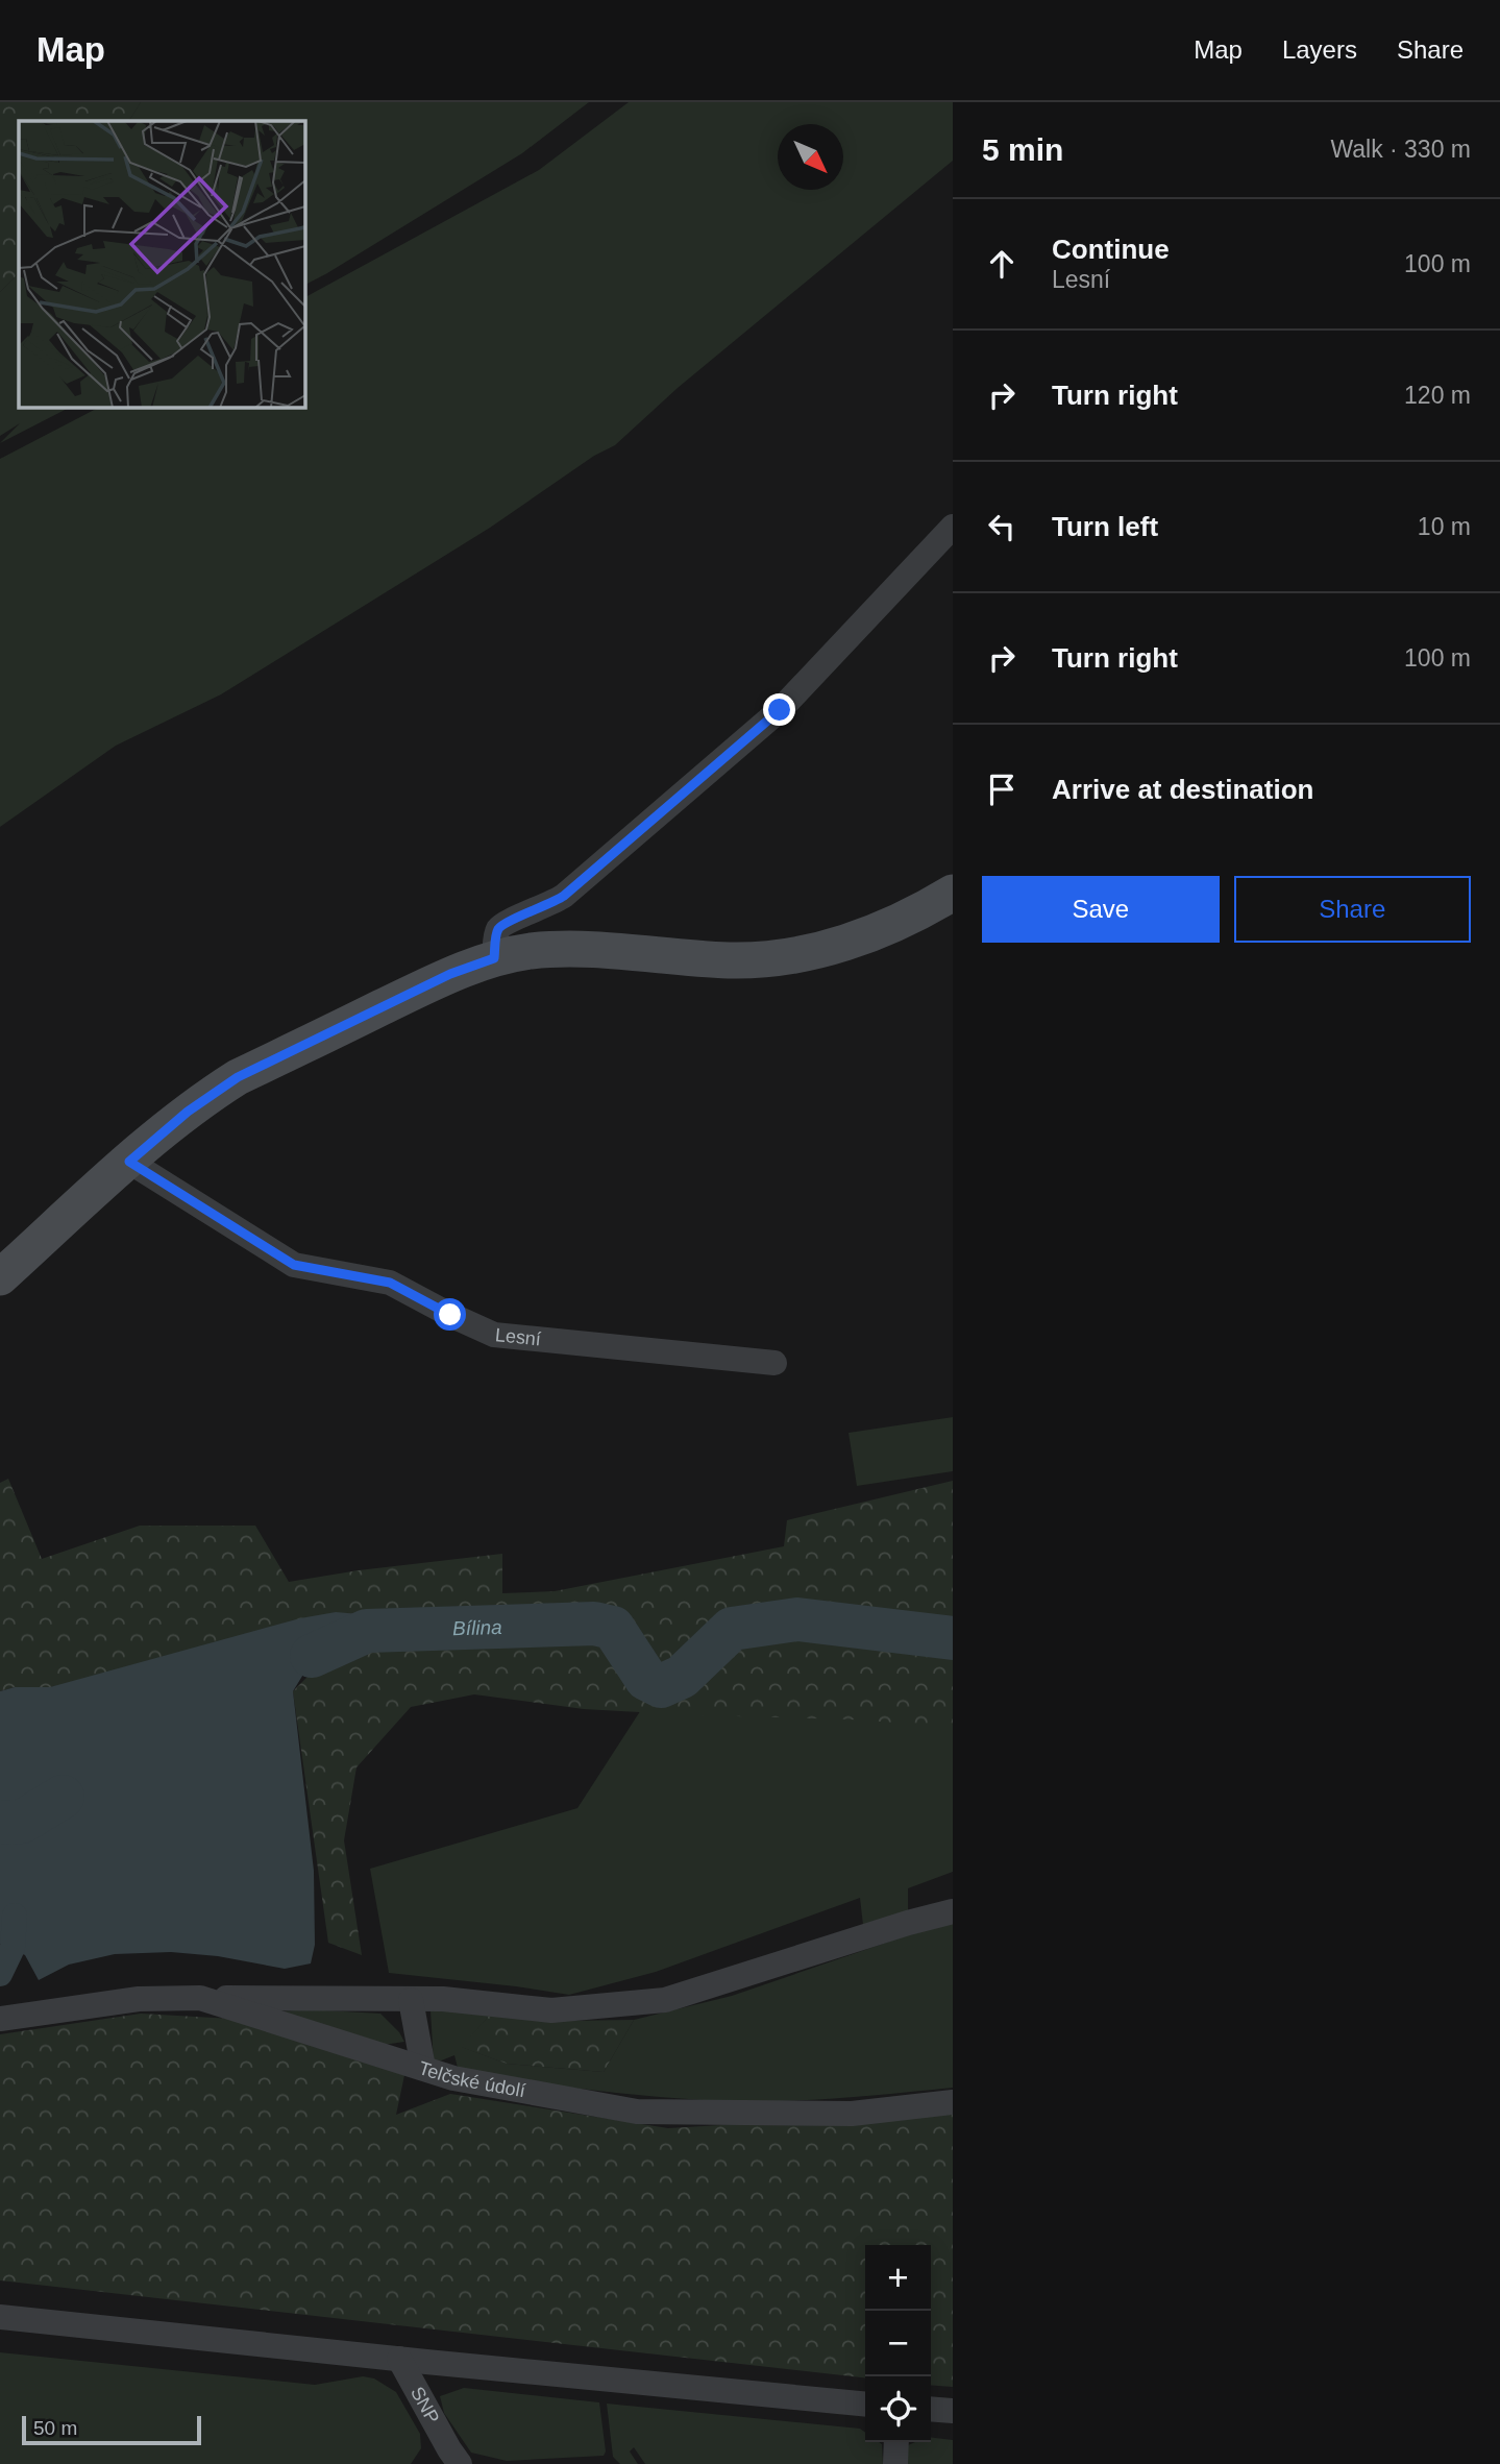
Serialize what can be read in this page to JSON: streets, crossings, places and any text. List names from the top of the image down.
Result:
{
  "streets": {
    "street": ["Lesní", "Telčské údolí", "SNP"]
  },
  "water": ["Bílina"],
  "scale_bar": "50 m",
  "north": "bottom right",
  "page": {
    "header": "Map",
    "nav": ["Map", "Layers", "Share"],
    "heading": ["5 min", "Walk · 330 m"],
    "list": [
      ["Continue", "Lesní", "100 m"],
      ["Turn right", "120 m"],
      ["Turn left", "10 m"],
      ["Turn right", "100 m"],
      "Arrive at destination"
    ],
    "buttons": ["Save", "Share"],
    "map_buttons": ["+", "−"],
    "scale": "50 m"
  }
}
